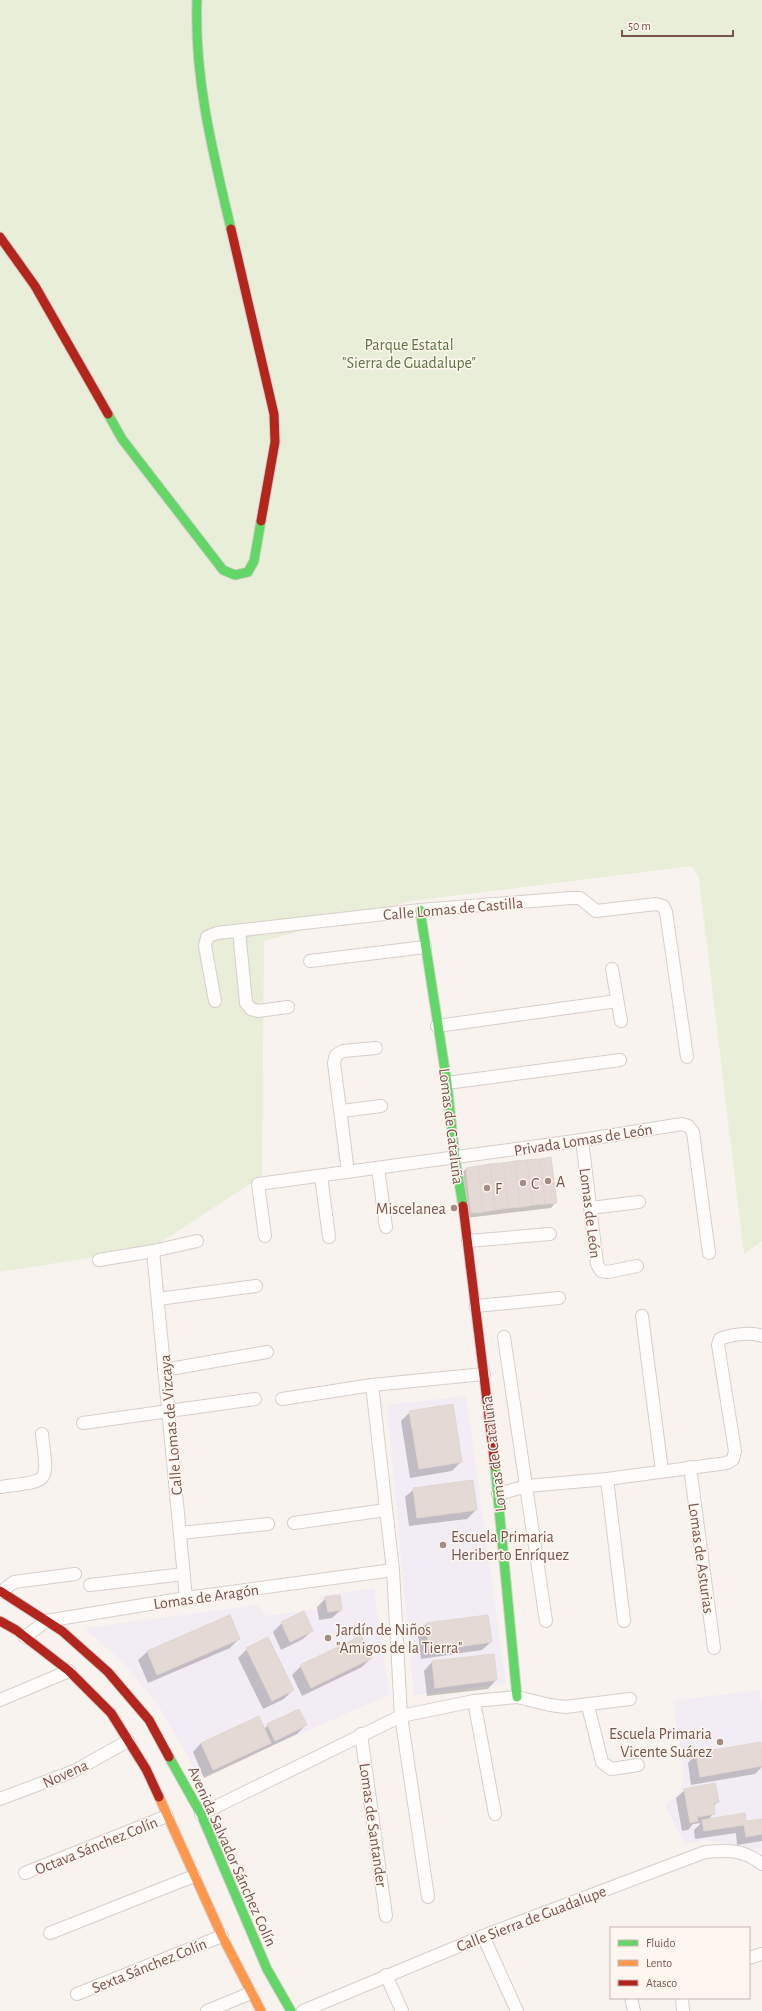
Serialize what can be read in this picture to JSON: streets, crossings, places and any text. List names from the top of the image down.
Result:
{
  "streets": {
    "street": [
      "Calle Lomas de Castilla",
      "Lomas de Cataluña",
      "Privada Lomas de León",
      "Lomas de León",
      "Calle Lomas de Vizcaya",
      "Lomas de Asturias",
      "Lomas de Aragón",
      "Novena",
      "Lomas de Santander",
      "Octava Sánchez Colín",
      "Avenida Salvador Sánchez Colín",
      "Calle Sierra de Guadalupe",
      "Sexta Sánchez Colín"
    ]
  },
  "crossings": [
    ["Calle Lomas de Castilla", "Lomas de Cataluña"],
    ["Lomas de Cataluña", "Privada Lomas de León"],
    ["Privada Lomas de León", "Lomas de León"],
    ["Calle Lomas de Vizcaya", "Lomas de Aragón"],
    ["Lomas de Aragón", "Avenida Salvador Sánchez Colín"]
  ],
  "parks": ["Parque Estatal \"Sierra de Guadalupe\""],
  "places": [
    "A",
    "C",
    "F",
    "Miscelanea",
    "Escuela Primaria Heriberto Enríquez",
    "Jardín de Niños \"Amigos de la Tierra\"",
    "Escuela Primaria Vicente Suárez"
  ],
  "legend": ["Fluido", "Lento", "Atasco"],
  "scale_bar": "50 m"
}
